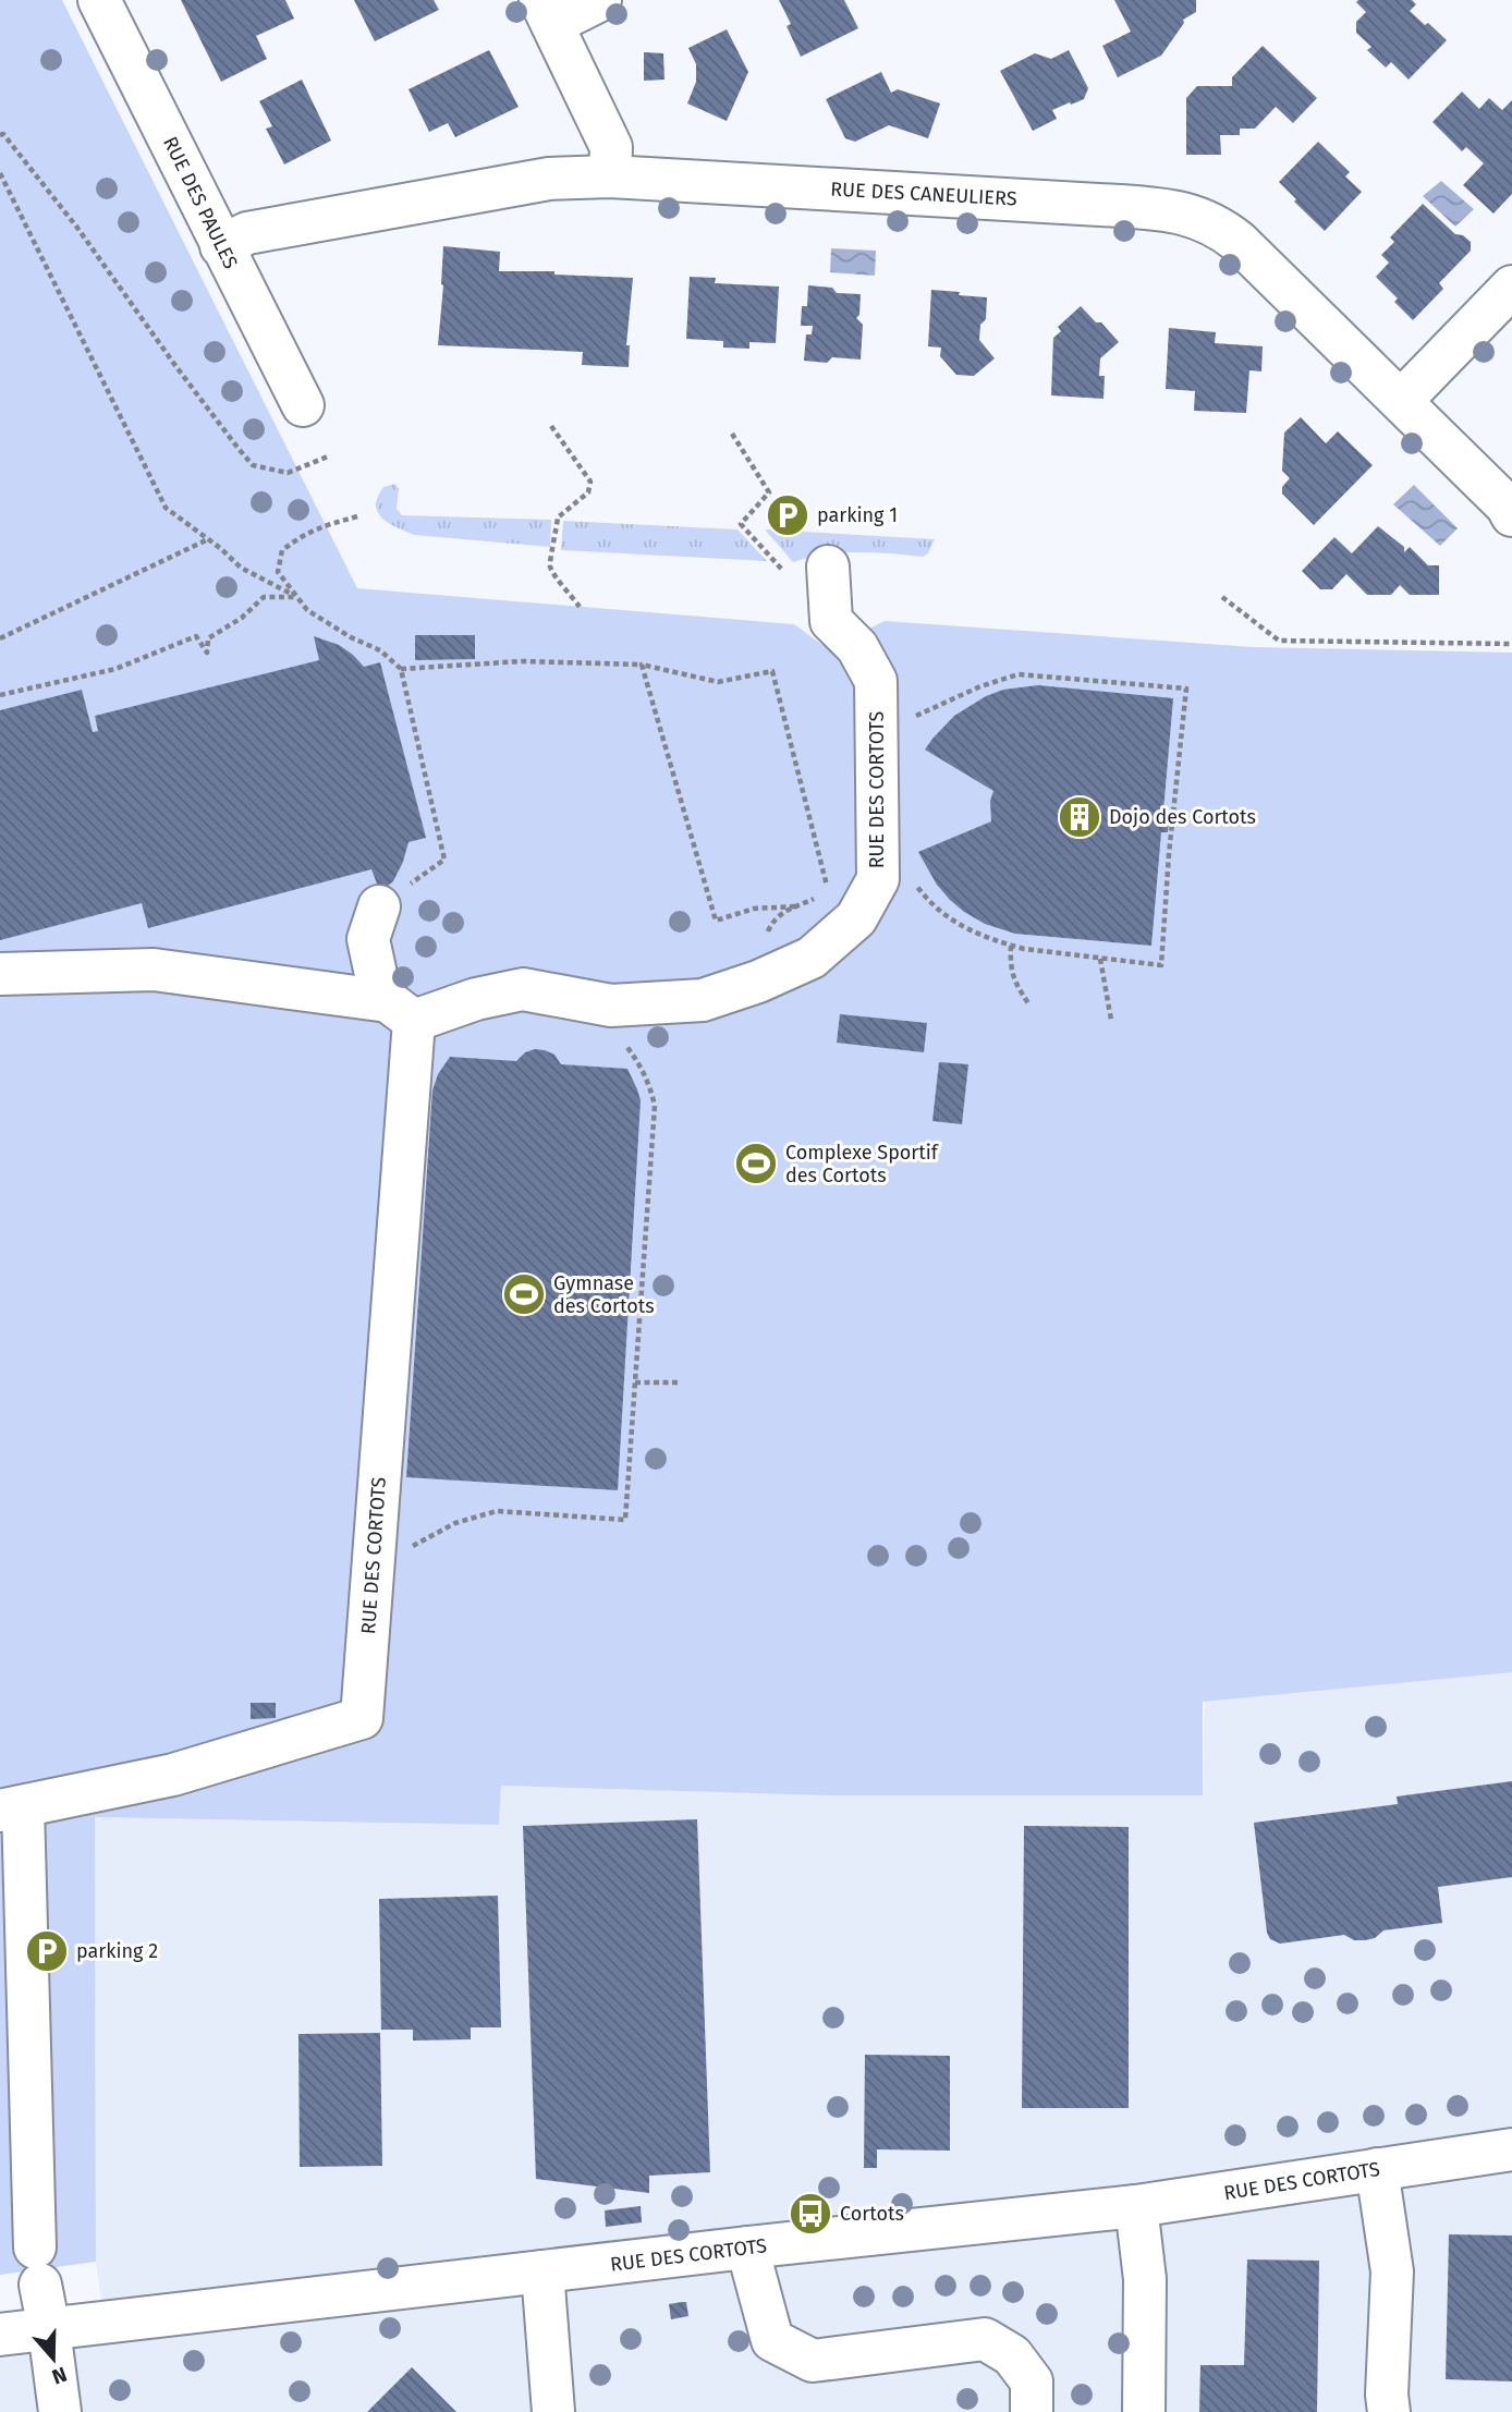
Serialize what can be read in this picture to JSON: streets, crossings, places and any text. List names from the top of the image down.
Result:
{
  "streets": {
    "street": ["RUE DES CANEULIERS", "RUE DES PAULES", "RUE DES CORTOTS"]
  },
  "crossings": [
    ["RUE DES CANEULIERS", "RUE DES PAULES"]
  ],
  "places": {
    "parking": ["parking 1", "parking 2"],
    "building": ["Dojo des Cortots"],
    "sports": ["Complexe Sportif des Cortots", "Gymnase des Cortots"],
    "bus stop": ["Cortots"]
  },
  "north": "bottom"
}
